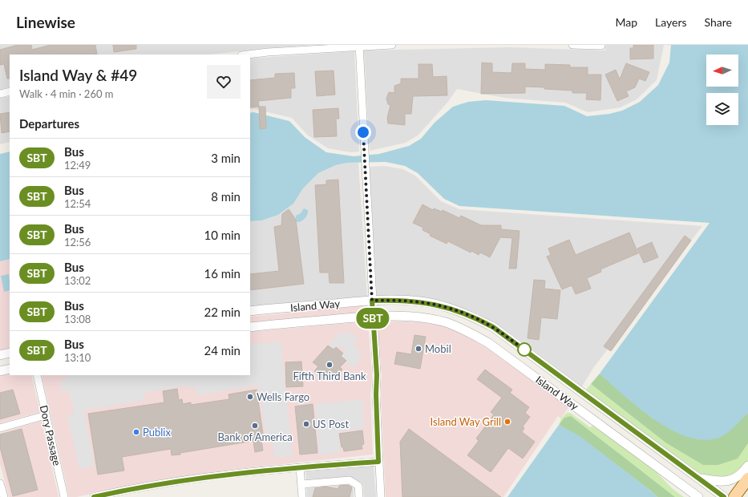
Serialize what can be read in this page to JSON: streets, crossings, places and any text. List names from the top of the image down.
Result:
{
  "streets": {
    "street": ["Island Way", "Dory Passage"]
  },
  "places": [
    "Mobil",
    "Fifth Third Bank",
    "Wells Fargo",
    "Island Way Grill",
    "US Post",
    "Bank of America",
    "Publix"
  ],
  "lines": ["bus line SBT"],
  "north": "left",
  "page": {
    "header": "Linewise",
    "nav": ["Map", "Layers", "Share"],
    "on_map": "SBT",
    "heading": [
      ["Island Way & #49", "Walk · 4 min · 260 m"],
      "Departures"
    ],
    "list": [
      {
        "mark": "SBT",
        "name": "Bus",
        "note": "12:49",
        "value": "3 min"
      },
      {
        "mark": "SBT",
        "name": "Bus",
        "note": "12:54",
        "value": "8 min"
      },
      {
        "mark": "SBT",
        "name": "Bus",
        "note": "12:56",
        "value": "10 min"
      },
      {
        "mark": "SBT",
        "name": "Bus",
        "note": "13:02",
        "value": "16 min"
      },
      {
        "mark": "SBT",
        "name": "Bus",
        "note": "13:08",
        "value": "22 min"
      },
      {
        "mark": "SBT",
        "name": "Bus",
        "note": "13:10",
        "value": "24 min"
      }
    ]
  }
}
